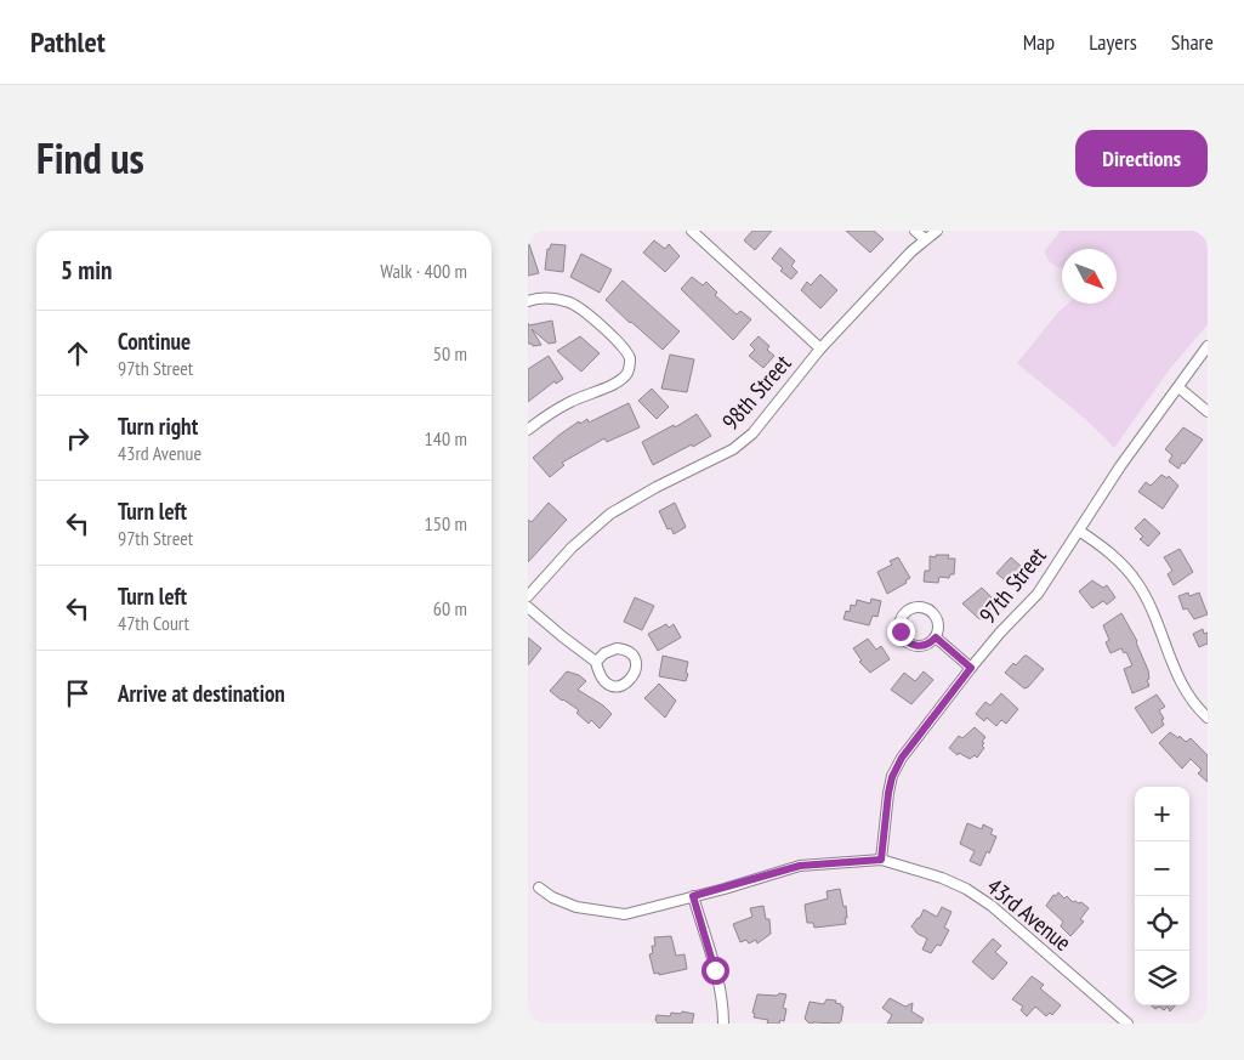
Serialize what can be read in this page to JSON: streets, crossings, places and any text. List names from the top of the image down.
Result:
{
  "streets": {
    "street": ["98th Street", "97th Street", "43rd Avenue"]
  },
  "crossings": [
    ["97th Street", "43rd Avenue"]
  ],
  "north": "bottom right",
  "page": {
    "header": "Pathlet",
    "nav": ["Map", "Layers", "Share"],
    "title": "Find us",
    "buttons": "Directions",
    "heading": ["5 min", "Walk · 400 m"],
    "list": [
      ["Continue", "97th Street", "50 m"],
      ["Turn right", "43rd Avenue", "140 m"],
      ["Turn left", "97th Street", "150 m"],
      ["Turn left", "47th Court", "60 m"],
      "Arrive at destination"
    ],
    "map_buttons": ["+", "−"]
  }
}
